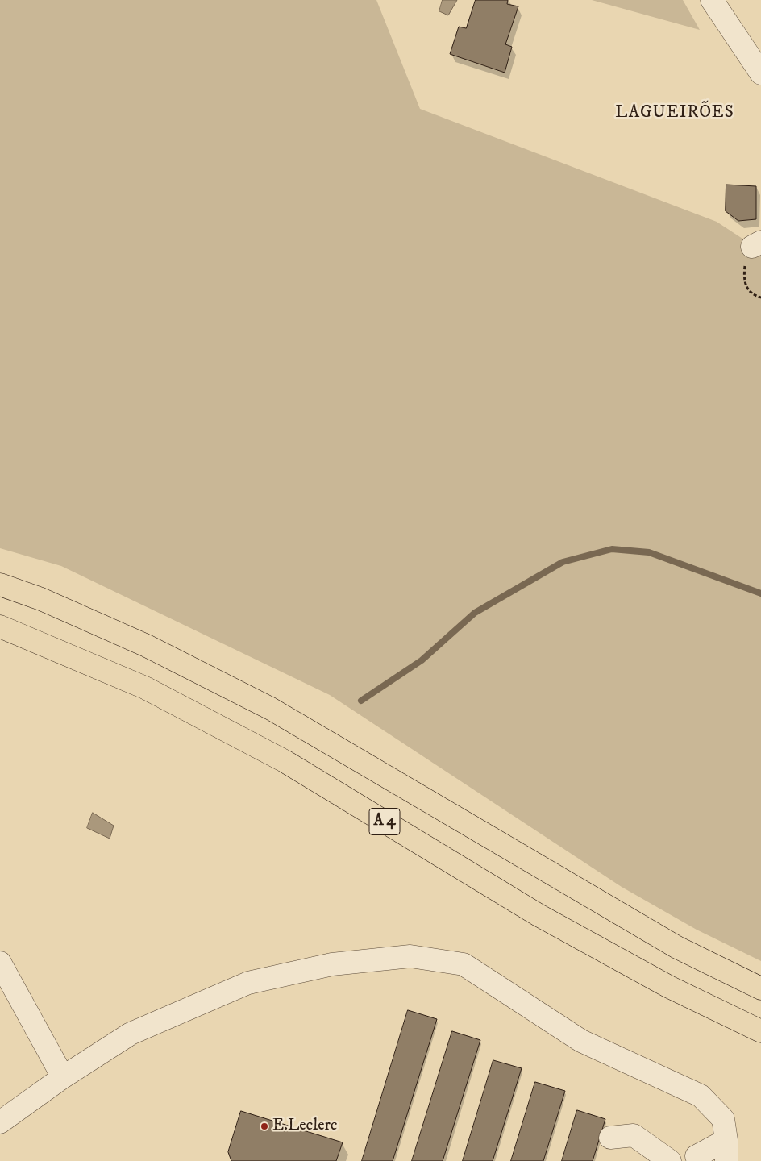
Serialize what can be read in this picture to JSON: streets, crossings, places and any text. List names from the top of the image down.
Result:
{
  "streets": {
    "highway": ["A 4"]
  },
  "districts": ["LAGUEIRÕES"],
  "places": ["E.Leclerc"]
}
